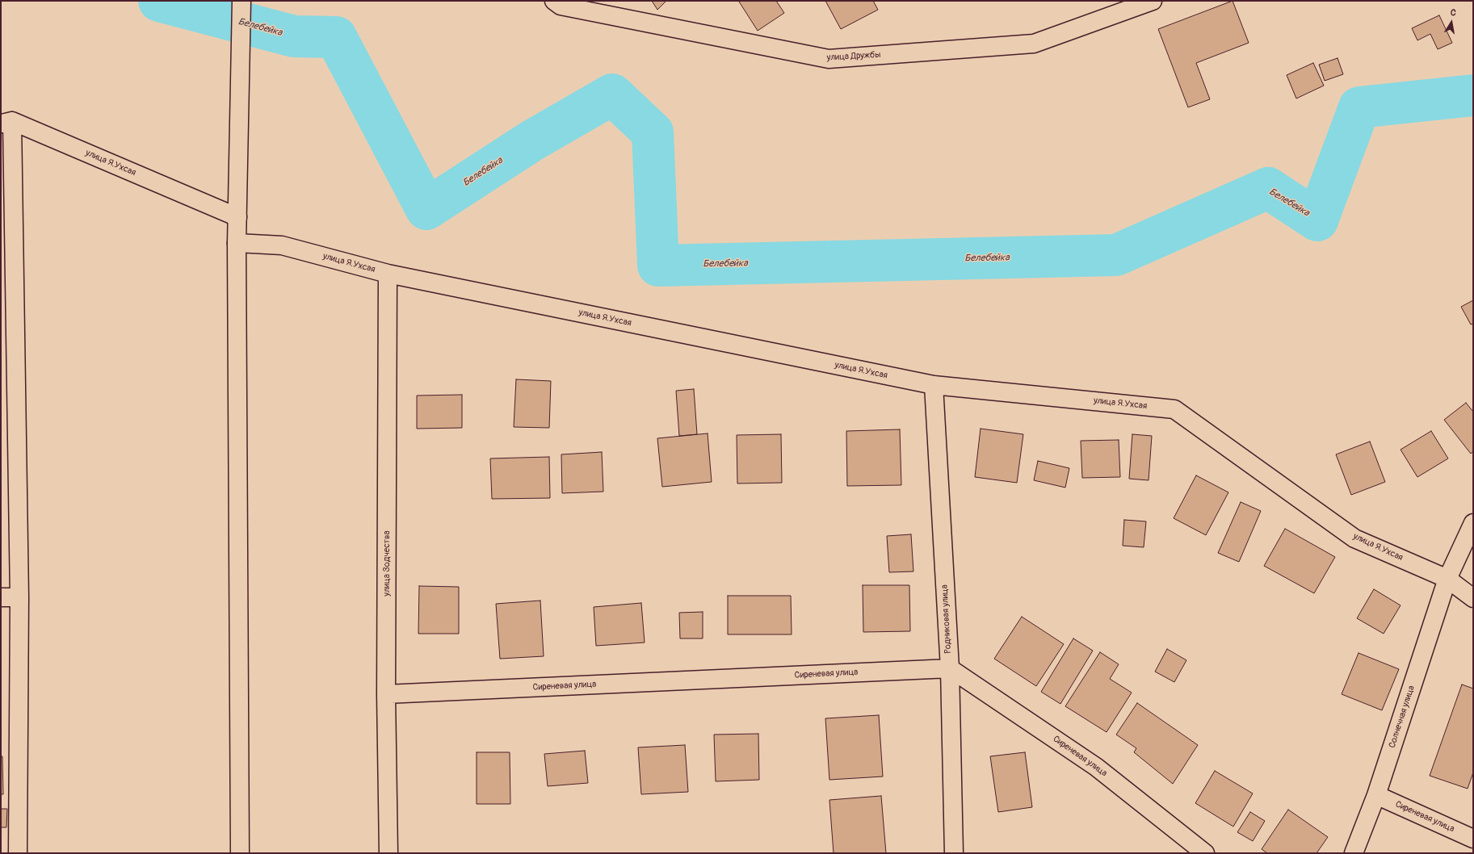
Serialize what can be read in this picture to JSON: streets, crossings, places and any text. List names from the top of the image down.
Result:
{
  "streets": {
    "street": [
      "улица Дружбы",
      "улица Я.Ухсая",
      "улица Зодчества",
      "Родниковая улица",
      "Сиреневая улица",
      "Солнечная улица"
    ]
  },
  "crossings": [
    ["улица Я.Ухсая", "улица Зодчества"],
    ["улица Я.Ухсая", "Родниковая улица"],
    ["улица Я.Ухсая", "Солнечная улица"],
    ["улица Зодчества", "Сиреневая улица"],
    ["Родниковая улица", "Сиреневая улица"],
    ["Сиреневая улица", "Солнечная улица"]
  ],
  "water": ["Белебейка"],
  "north": "top"
}
